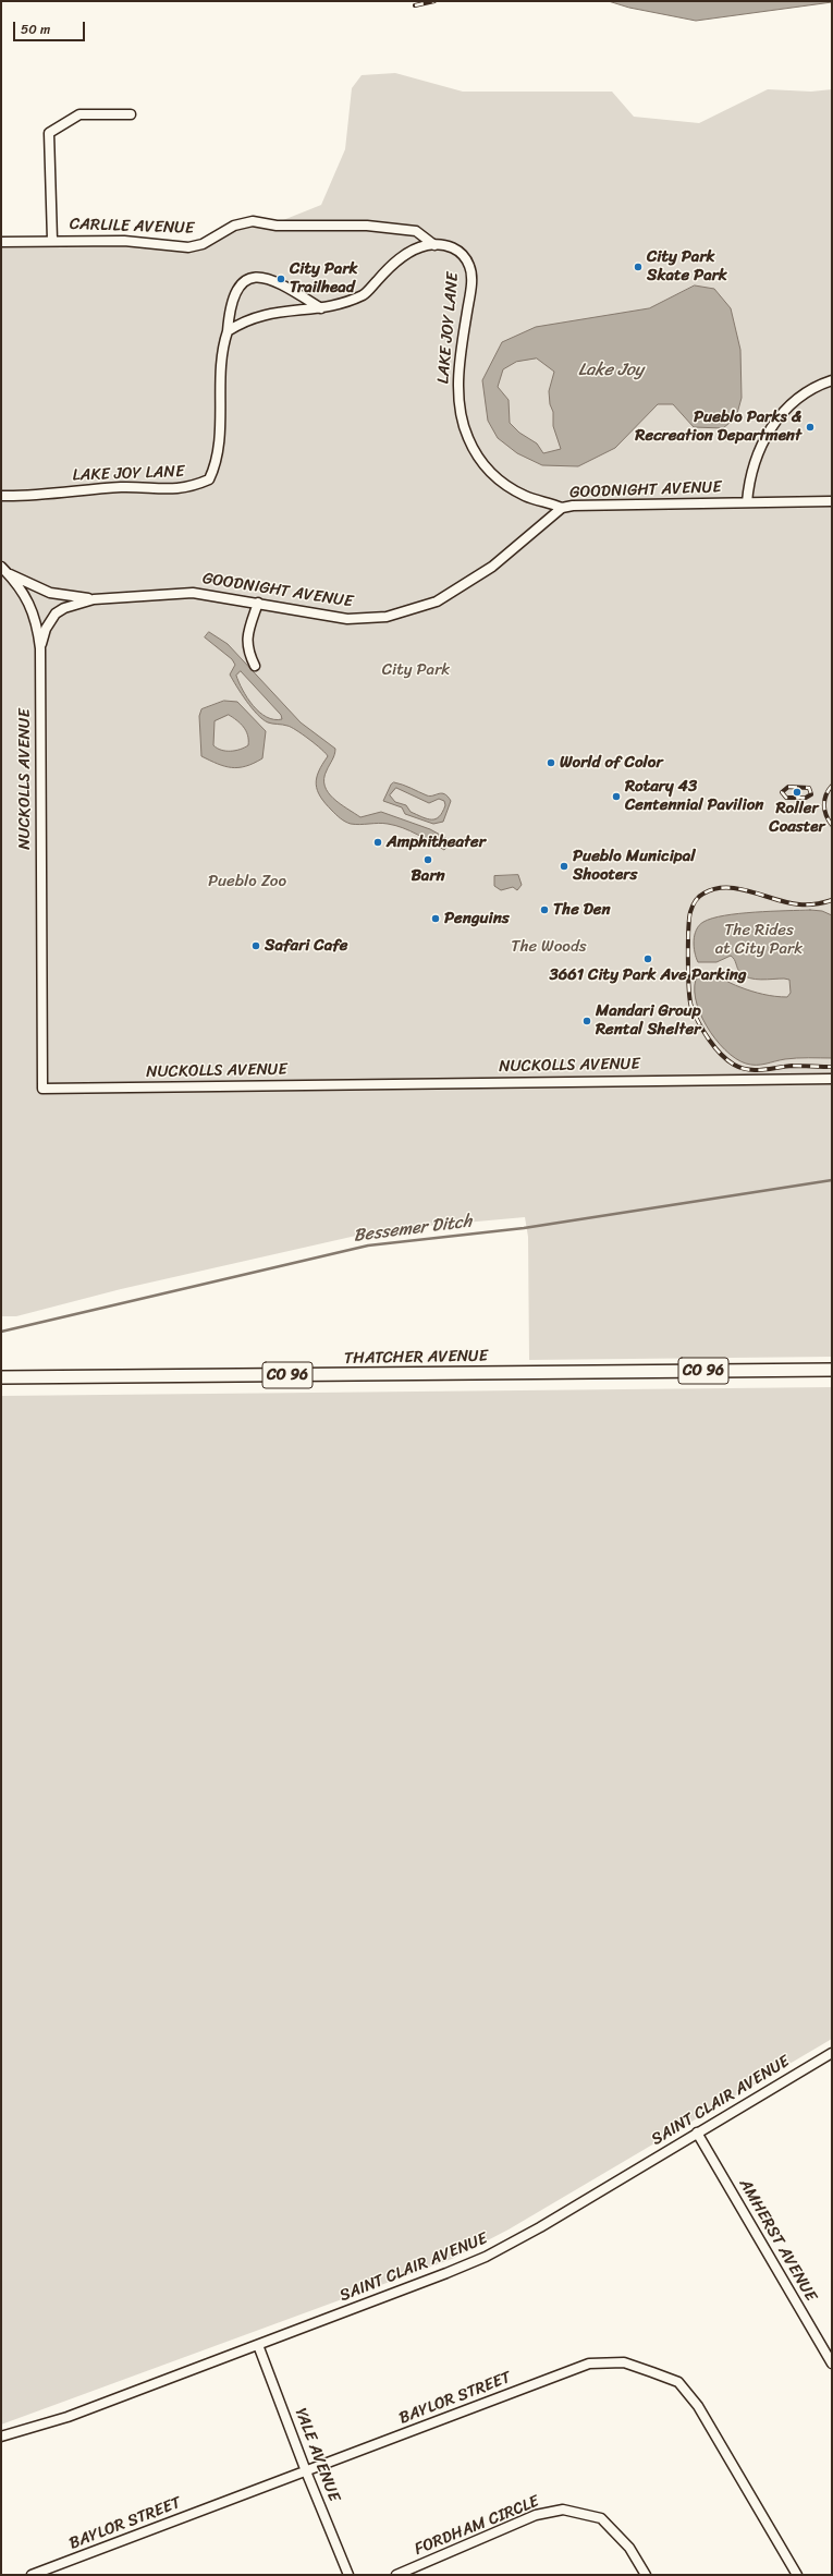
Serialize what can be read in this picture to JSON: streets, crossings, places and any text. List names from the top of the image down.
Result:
{
  "streets": {
    "main road": ["THATCHER AVENUE", "CO 96"],
    "street": [
      "CARLILE AVENUE",
      "LAKE JOY LANE",
      "GOODNIGHT AVENUE",
      "NUCKOLLS AVENUE",
      "SAINT CLAIR AVENUE",
      "AMHERST AVENUE",
      "BAYLOR STREET",
      "YALE AVENUE",
      "FORDHAM CIRCLE"
    ]
  },
  "crossings": [
    ["CARLILE AVENUE", "LAKE JOY LANE"],
    ["LAKE JOY LANE", "GOODNIGHT AVENUE"],
    ["GOODNIGHT AVENUE", "NUCKOLLS AVENUE"],
    ["SAINT CLAIR AVENUE", "AMHERST AVENUE"],
    ["SAINT CLAIR AVENUE", "YALE AVENUE"],
    ["BAYLOR STREET", "YALE AVENUE"]
  ],
  "water": ["Lake Joy", "Bessemer Ditch"],
  "parks": [
    "City Park",
    "Pueblo Zoo",
    "The Rides at City Park",
    "The Woods"
  ],
  "places": [
    "City Park Skate Park",
    "City Park Trailhead",
    "Pueblo Parks & Recreation Department",
    "World of Color",
    "Roller Coaster",
    "Rotary 43 Centennial Pavilion",
    "Amphitheater",
    "Barn",
    "Pueblo Municipal Shooters",
    "The Den",
    "Penguins",
    "Safari Cafe",
    "3661 City Park Ave Parking",
    "Mandari Group Rental Shelter"
  ],
  "scale_bar": "50 m"
}
